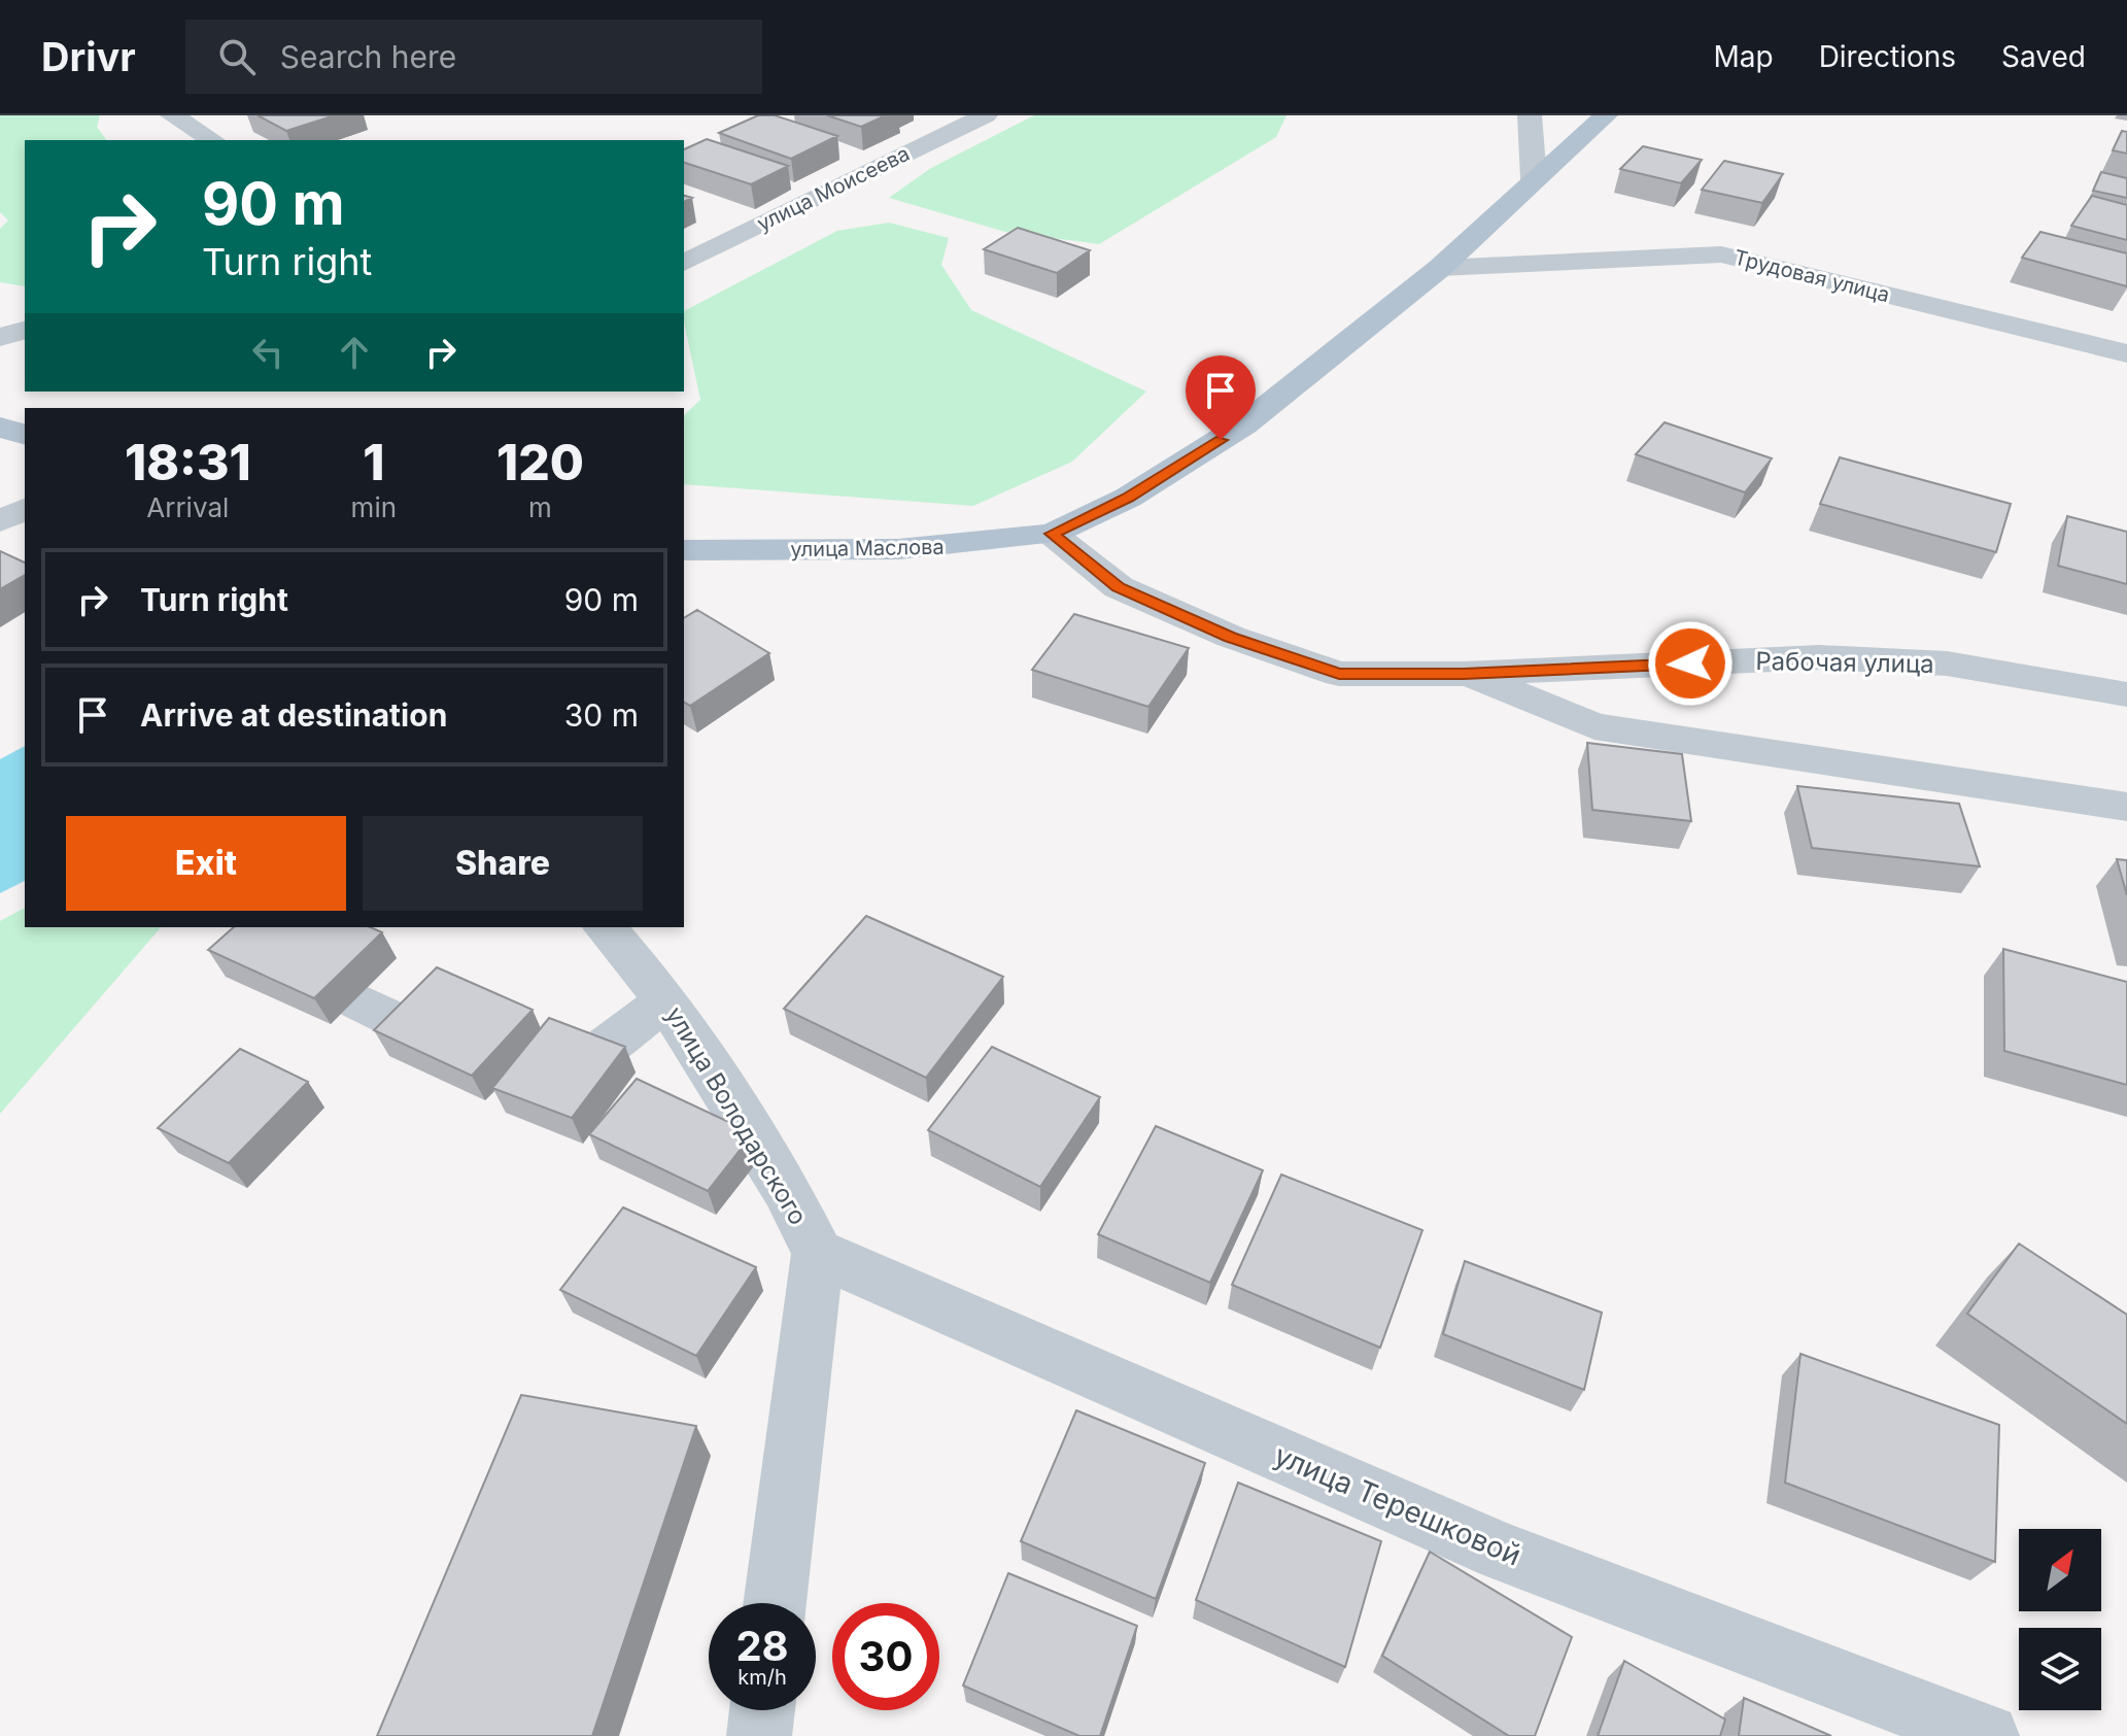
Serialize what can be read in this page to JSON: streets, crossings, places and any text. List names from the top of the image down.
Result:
{
  "streets": {
    "main road": ["улица Маслова"],
    "street": [
      "улица Моисеева",
      "Трудовая улица",
      "Рабочая улица",
      "улица Володарского",
      "улица Терешковой"
    ]
  },
  "crossings": [
    ["Трудовая улица", "улица Маслова"],
    ["улица Маслова", "Рабочая улица"],
    ["улица Володарского", "улица Терешковой"]
  ],
  "north": "top right",
  "page": {
    "header": "Drivr",
    "search": "Search here",
    "nav": ["Map", "Directions", "Saved"],
    "turn": ["90 m", "Turn right"],
    "eta": [
      "18:31",
      "Arrival",
      "1",
      "min",
      "120",
      "m"
    ],
    "list": [
      {
        "name": "Turn right",
        "value": "90 m"
      },
      {
        "name": "Arrive at destination",
        "value": "30 m"
      }
    ],
    "buttons": ["Exit", "Share"],
    "speed": "28 km/h",
    "limit": "30"
  }
}
